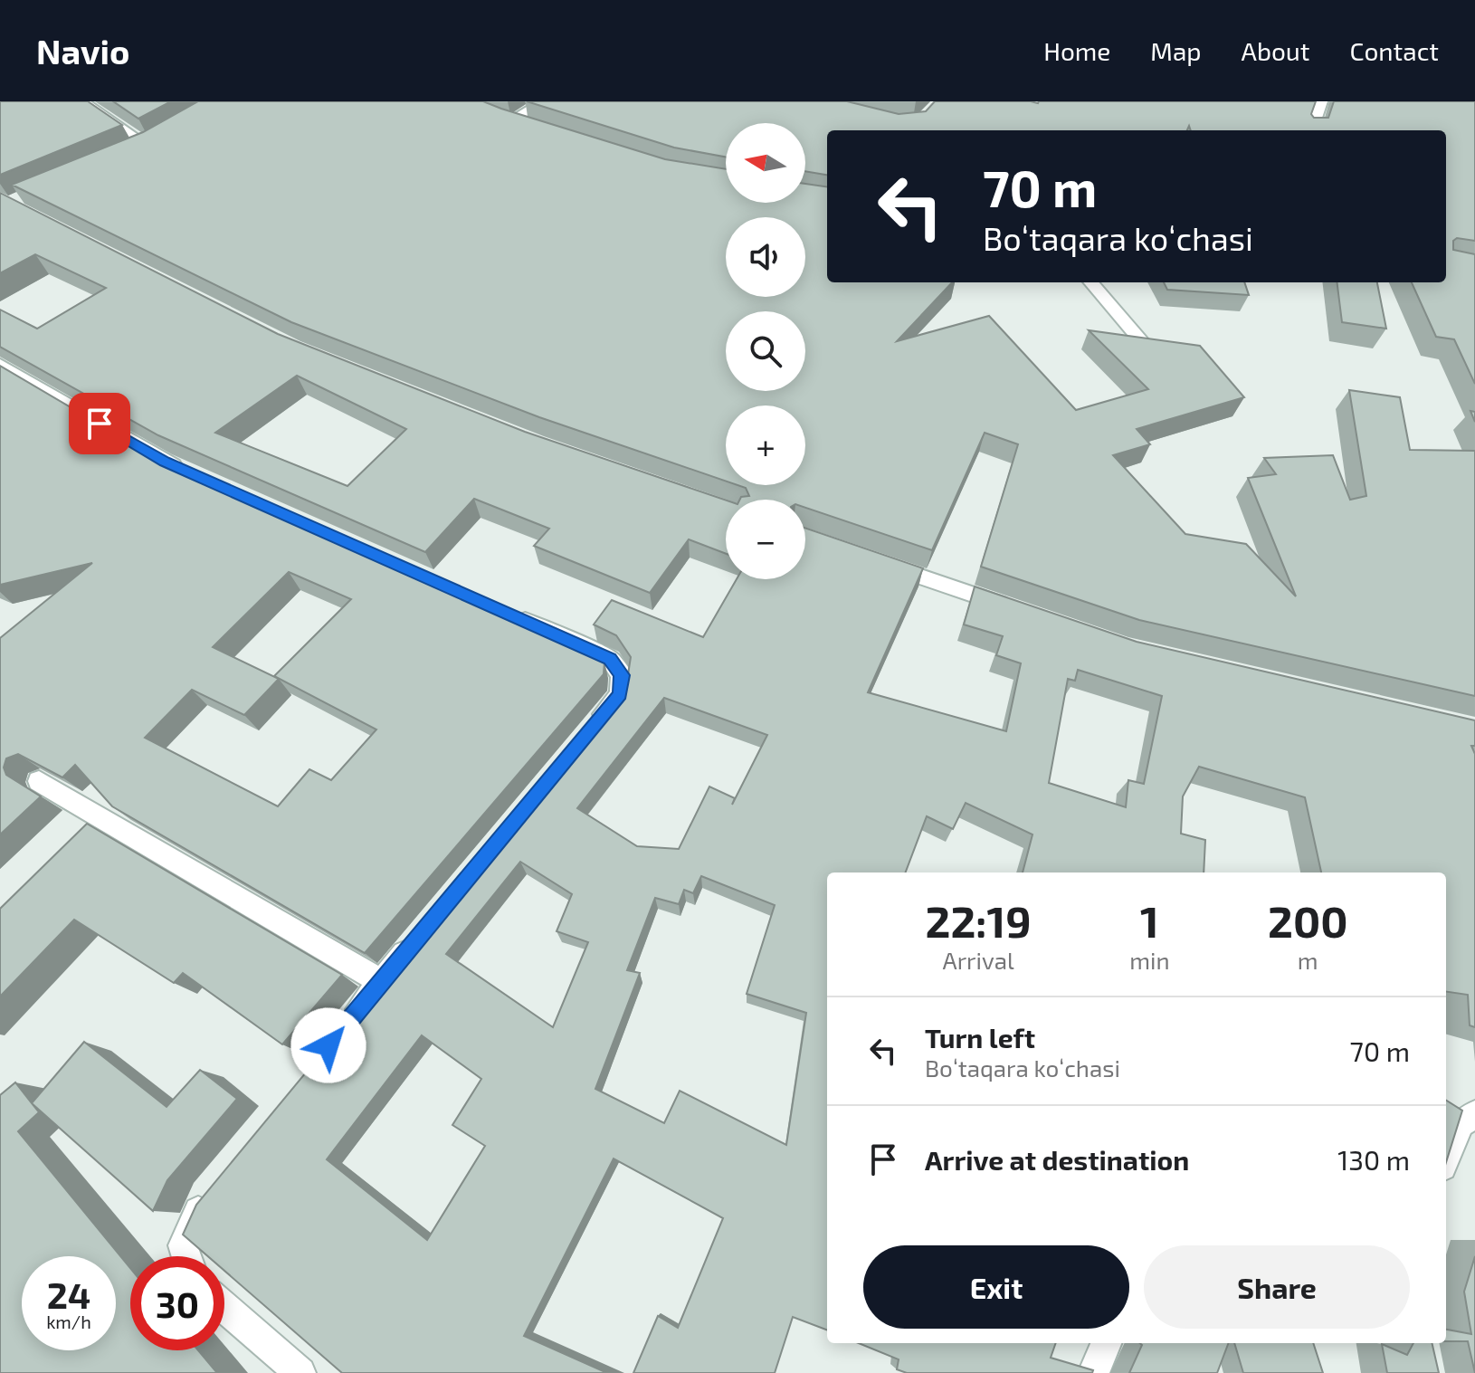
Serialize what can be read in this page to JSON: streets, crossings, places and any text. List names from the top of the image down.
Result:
{
  "north": "left",
  "page": {
    "header": "Navio",
    "nav": [
      "Home",
      "Map",
      "About",
      "Contact"
    ],
    "map_buttons": ["+", "−"],
    "turn": ["70 m", "Boʻtaqara koʻchasi"],
    "eta": [
      "22:19",
      "Arrival",
      "1",
      "min",
      "200",
      "m"
    ],
    "list": [
      {
        "name": "Turn left",
        "note": "Boʻtaqara koʻchasi",
        "value": "70 m"
      },
      {
        "name": "Arrive at destination",
        "value": "130 m"
      }
    ],
    "buttons": ["Exit", "Share"],
    "speed": "24 km/h",
    "limit": "30"
  }
}
